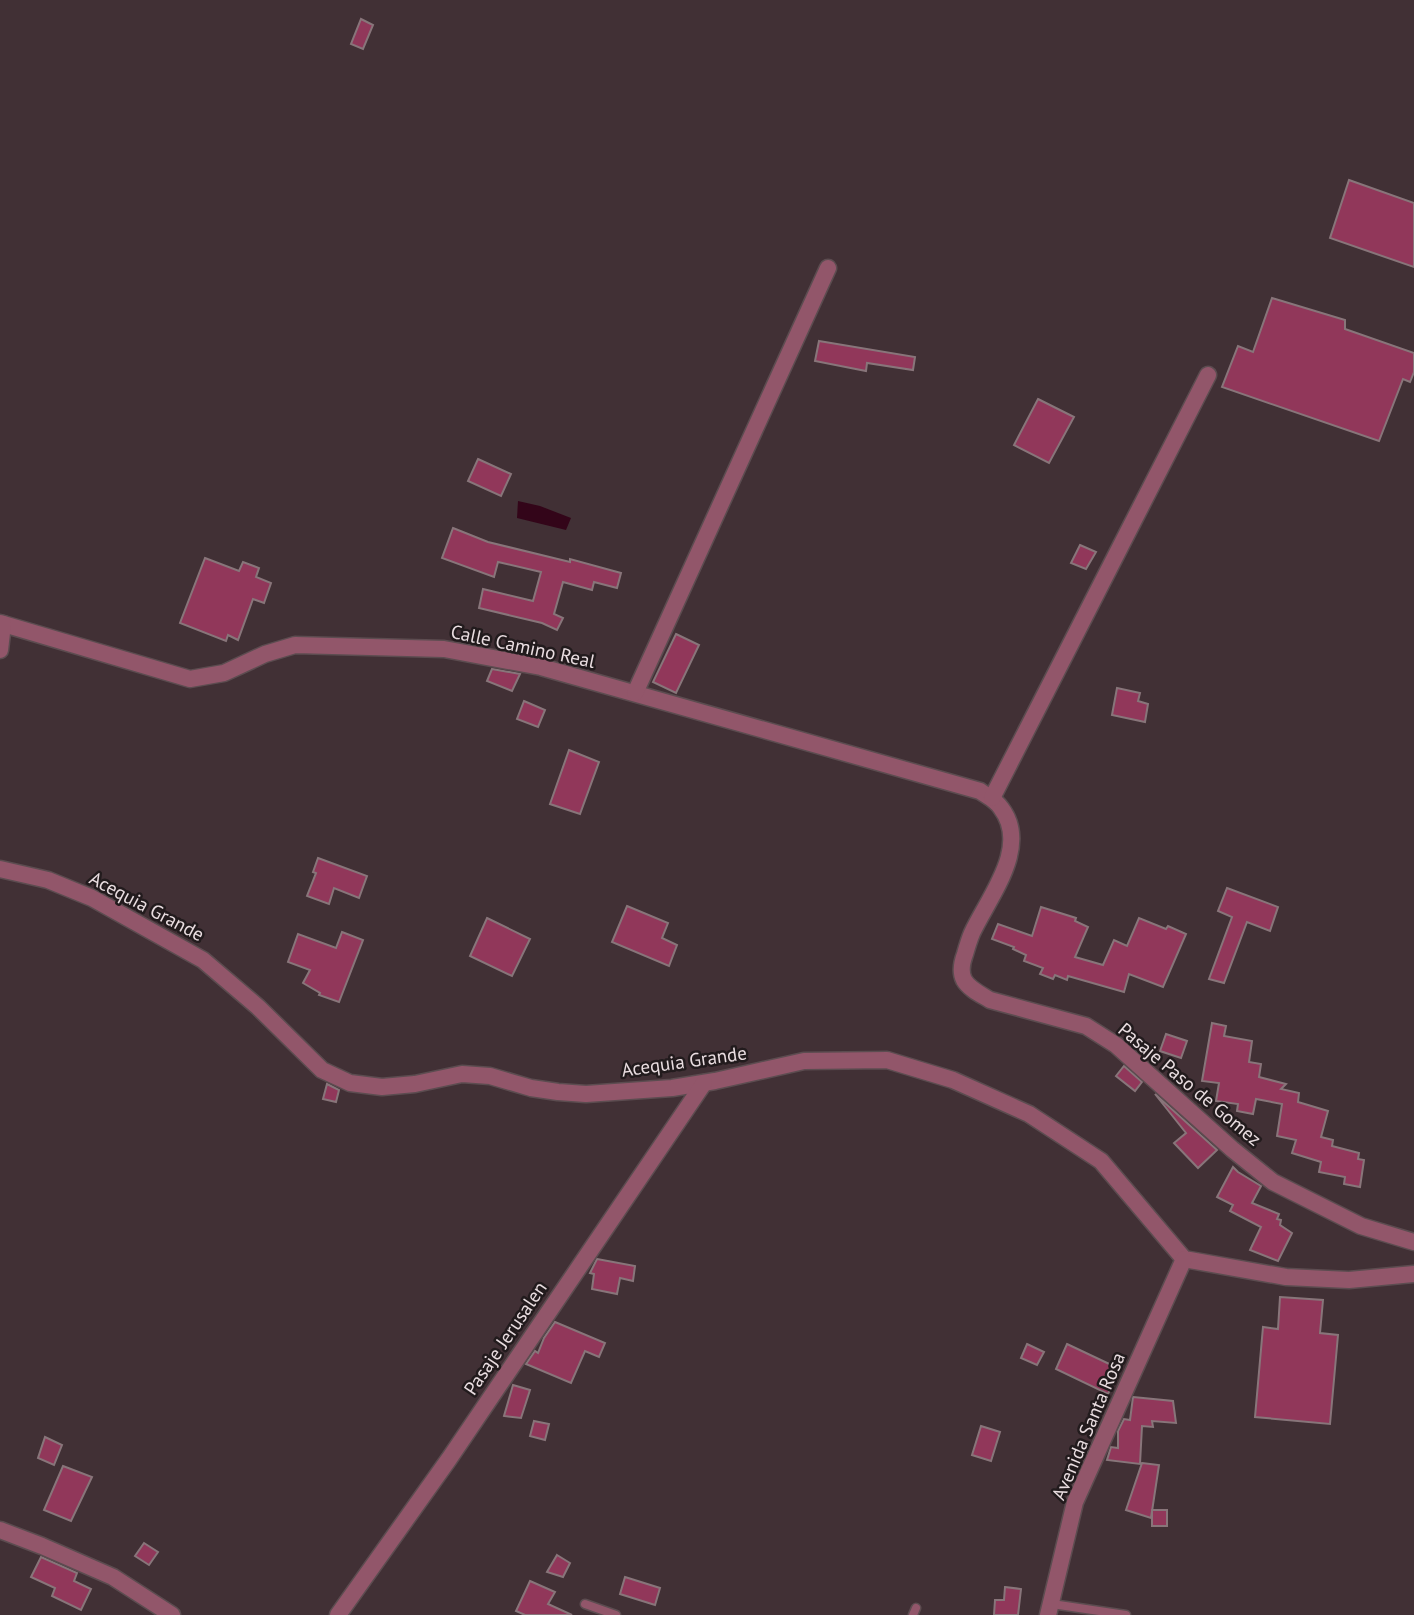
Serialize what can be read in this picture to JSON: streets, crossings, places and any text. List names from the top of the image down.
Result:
{
  "streets": {
    "street": [
      "Calle Camino Real",
      "Acequia Grande",
      "Pasaje Paso de Gomez",
      "Pasaje Jerusalen",
      "Avenida Santa Rosa"
    ]
  },
  "crossings": [
    ["Calle Camino Real", "Pasaje Paso de Gomez"],
    ["Acequia Grande", "Pasaje Jerusalen"],
    ["Acequia Grande", "Avenida Santa Rosa"]
  ]
}
